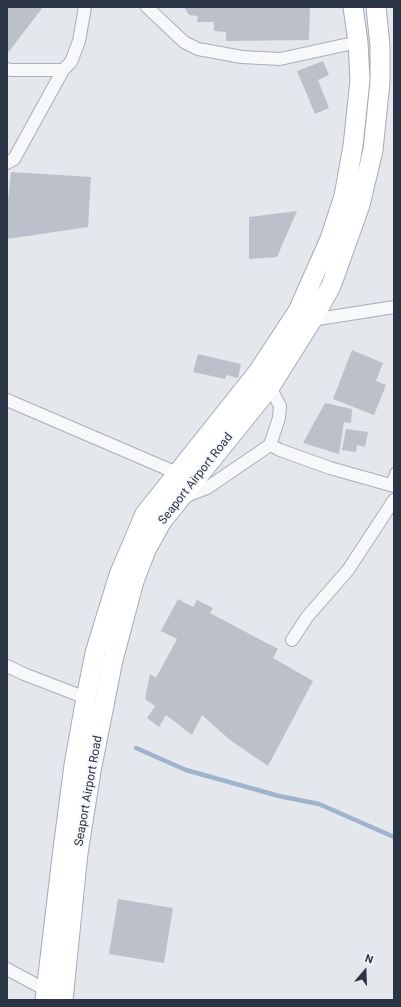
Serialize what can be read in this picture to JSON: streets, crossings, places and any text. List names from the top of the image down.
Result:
{
  "streets": {
    "main road": ["Seaport Airport Road"]
  },
  "north": "top"
}
